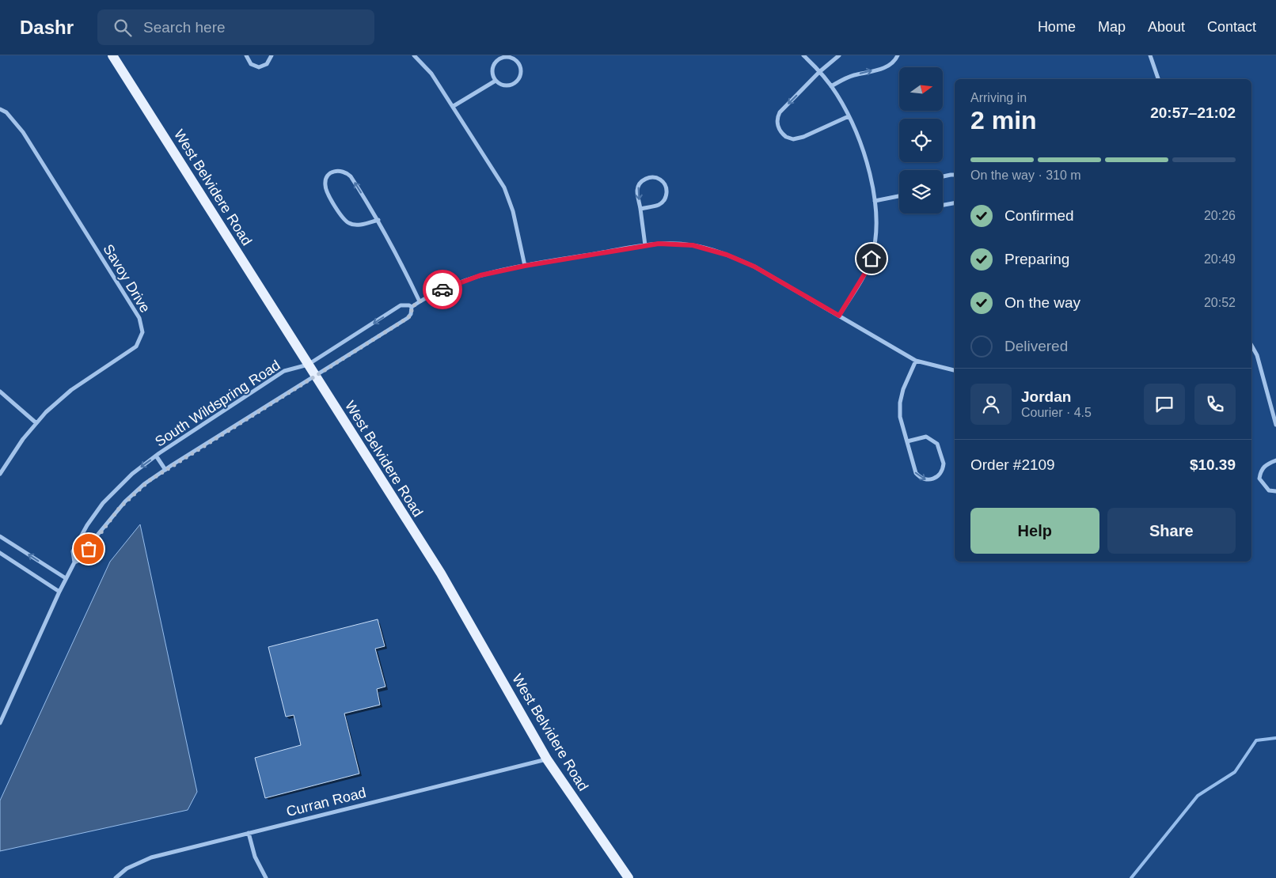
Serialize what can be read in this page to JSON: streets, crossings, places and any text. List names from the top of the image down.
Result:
{
  "streets": {
    "main road": ["West Belvidere Road"],
    "street": ["Savoy Drive", "South Wildspring Road", "Curran Road"]
  },
  "crossings": [
    ["West Belvidere Road", "South Wildspring Road"],
    ["West Belvidere Road", "Curran Road"]
  ],
  "north": "right",
  "page": {
    "header": "Dashr",
    "search": "Search here",
    "nav": [
      "Home",
      "Map",
      "About",
      "Contact"
    ],
    "heading": ["2 min", "Arriving in", "20:57–21:02"],
    "panel": [
      "Jordan",
      "Courier · 4.5",
      "Order #2109",
      "$10.39"
    ],
    "bar": "On the way · 310 m",
    "list": [
      ["Confirmed", "20:26"],
      ["Preparing", "20:49"],
      ["On the way", "20:52"],
      "Delivered"
    ],
    "buttons": ["Help", "Share"]
  }
}
